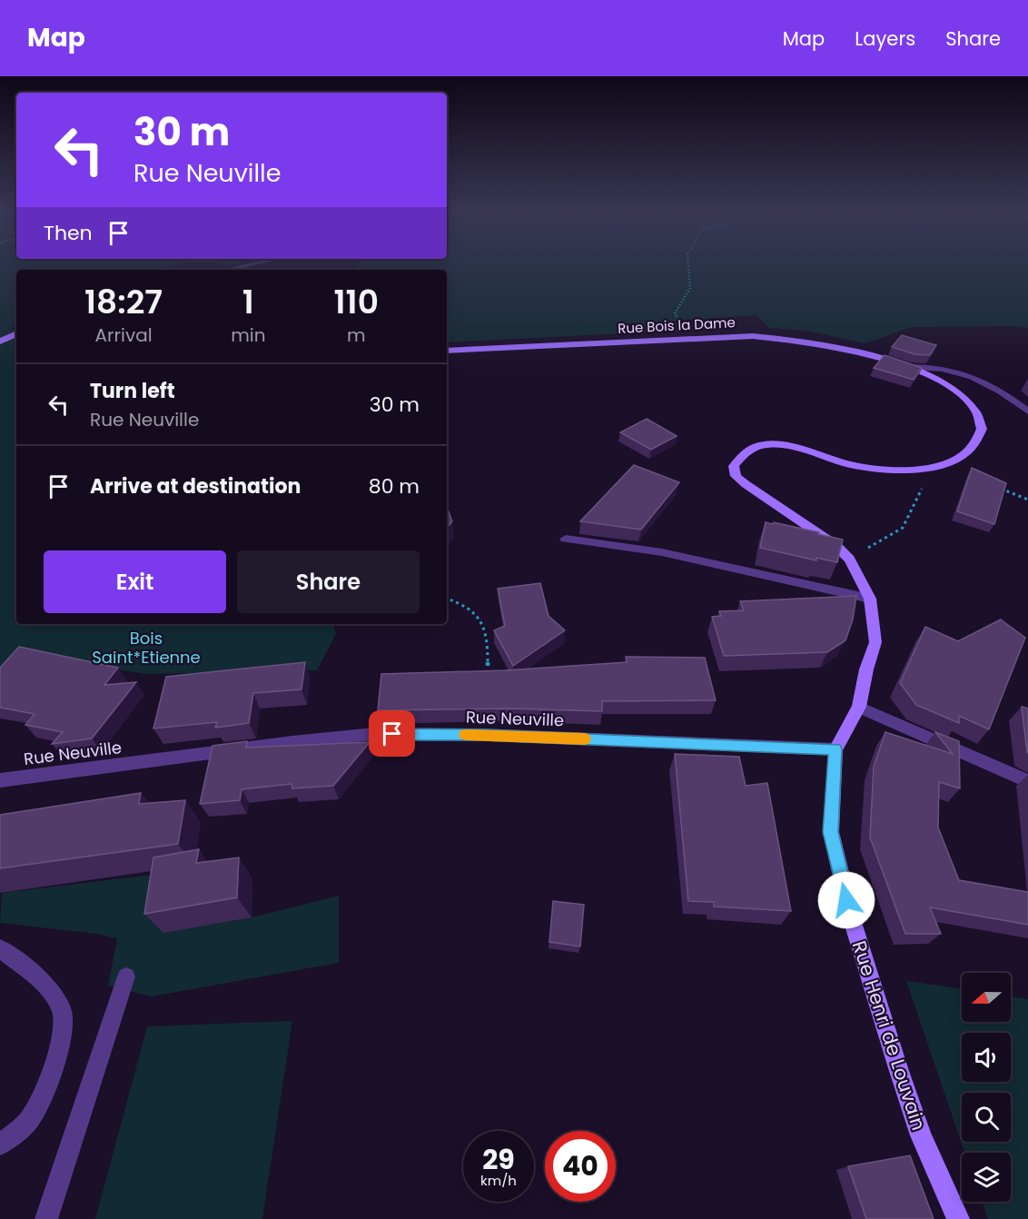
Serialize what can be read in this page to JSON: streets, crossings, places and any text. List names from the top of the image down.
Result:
{
  "streets": {
    "street": ["Rue Bois la Dame", "Rue Neuville", "Rue Henri de Louvain"]
  },
  "crossings": [
    ["Rue Bois la Dame", "Rue Neuville"],
    ["Rue Bois la Dame", "Rue Henri de Louvain"],
    ["Rue Neuville", "Rue Henri de Louvain"]
  ],
  "parks": ["Bois Saint*Etienne"],
  "north": "left",
  "page": {
    "header": "Map",
    "nav": ["Map", "Layers", "Share"],
    "turn": ["30 m", "Rue Neuville"],
    "then": "Then",
    "eta": [
      "18:27",
      "Arrival",
      "1",
      "min",
      "110",
      "m"
    ],
    "list": [
      {
        "name": "Turn left",
        "note": "Rue Neuville",
        "value": "30 m"
      },
      {
        "name": "Arrive at destination",
        "value": "80 m"
      }
    ],
    "buttons": ["Exit", "Share"],
    "speed": "29 km/h",
    "limit": "40"
  }
}
